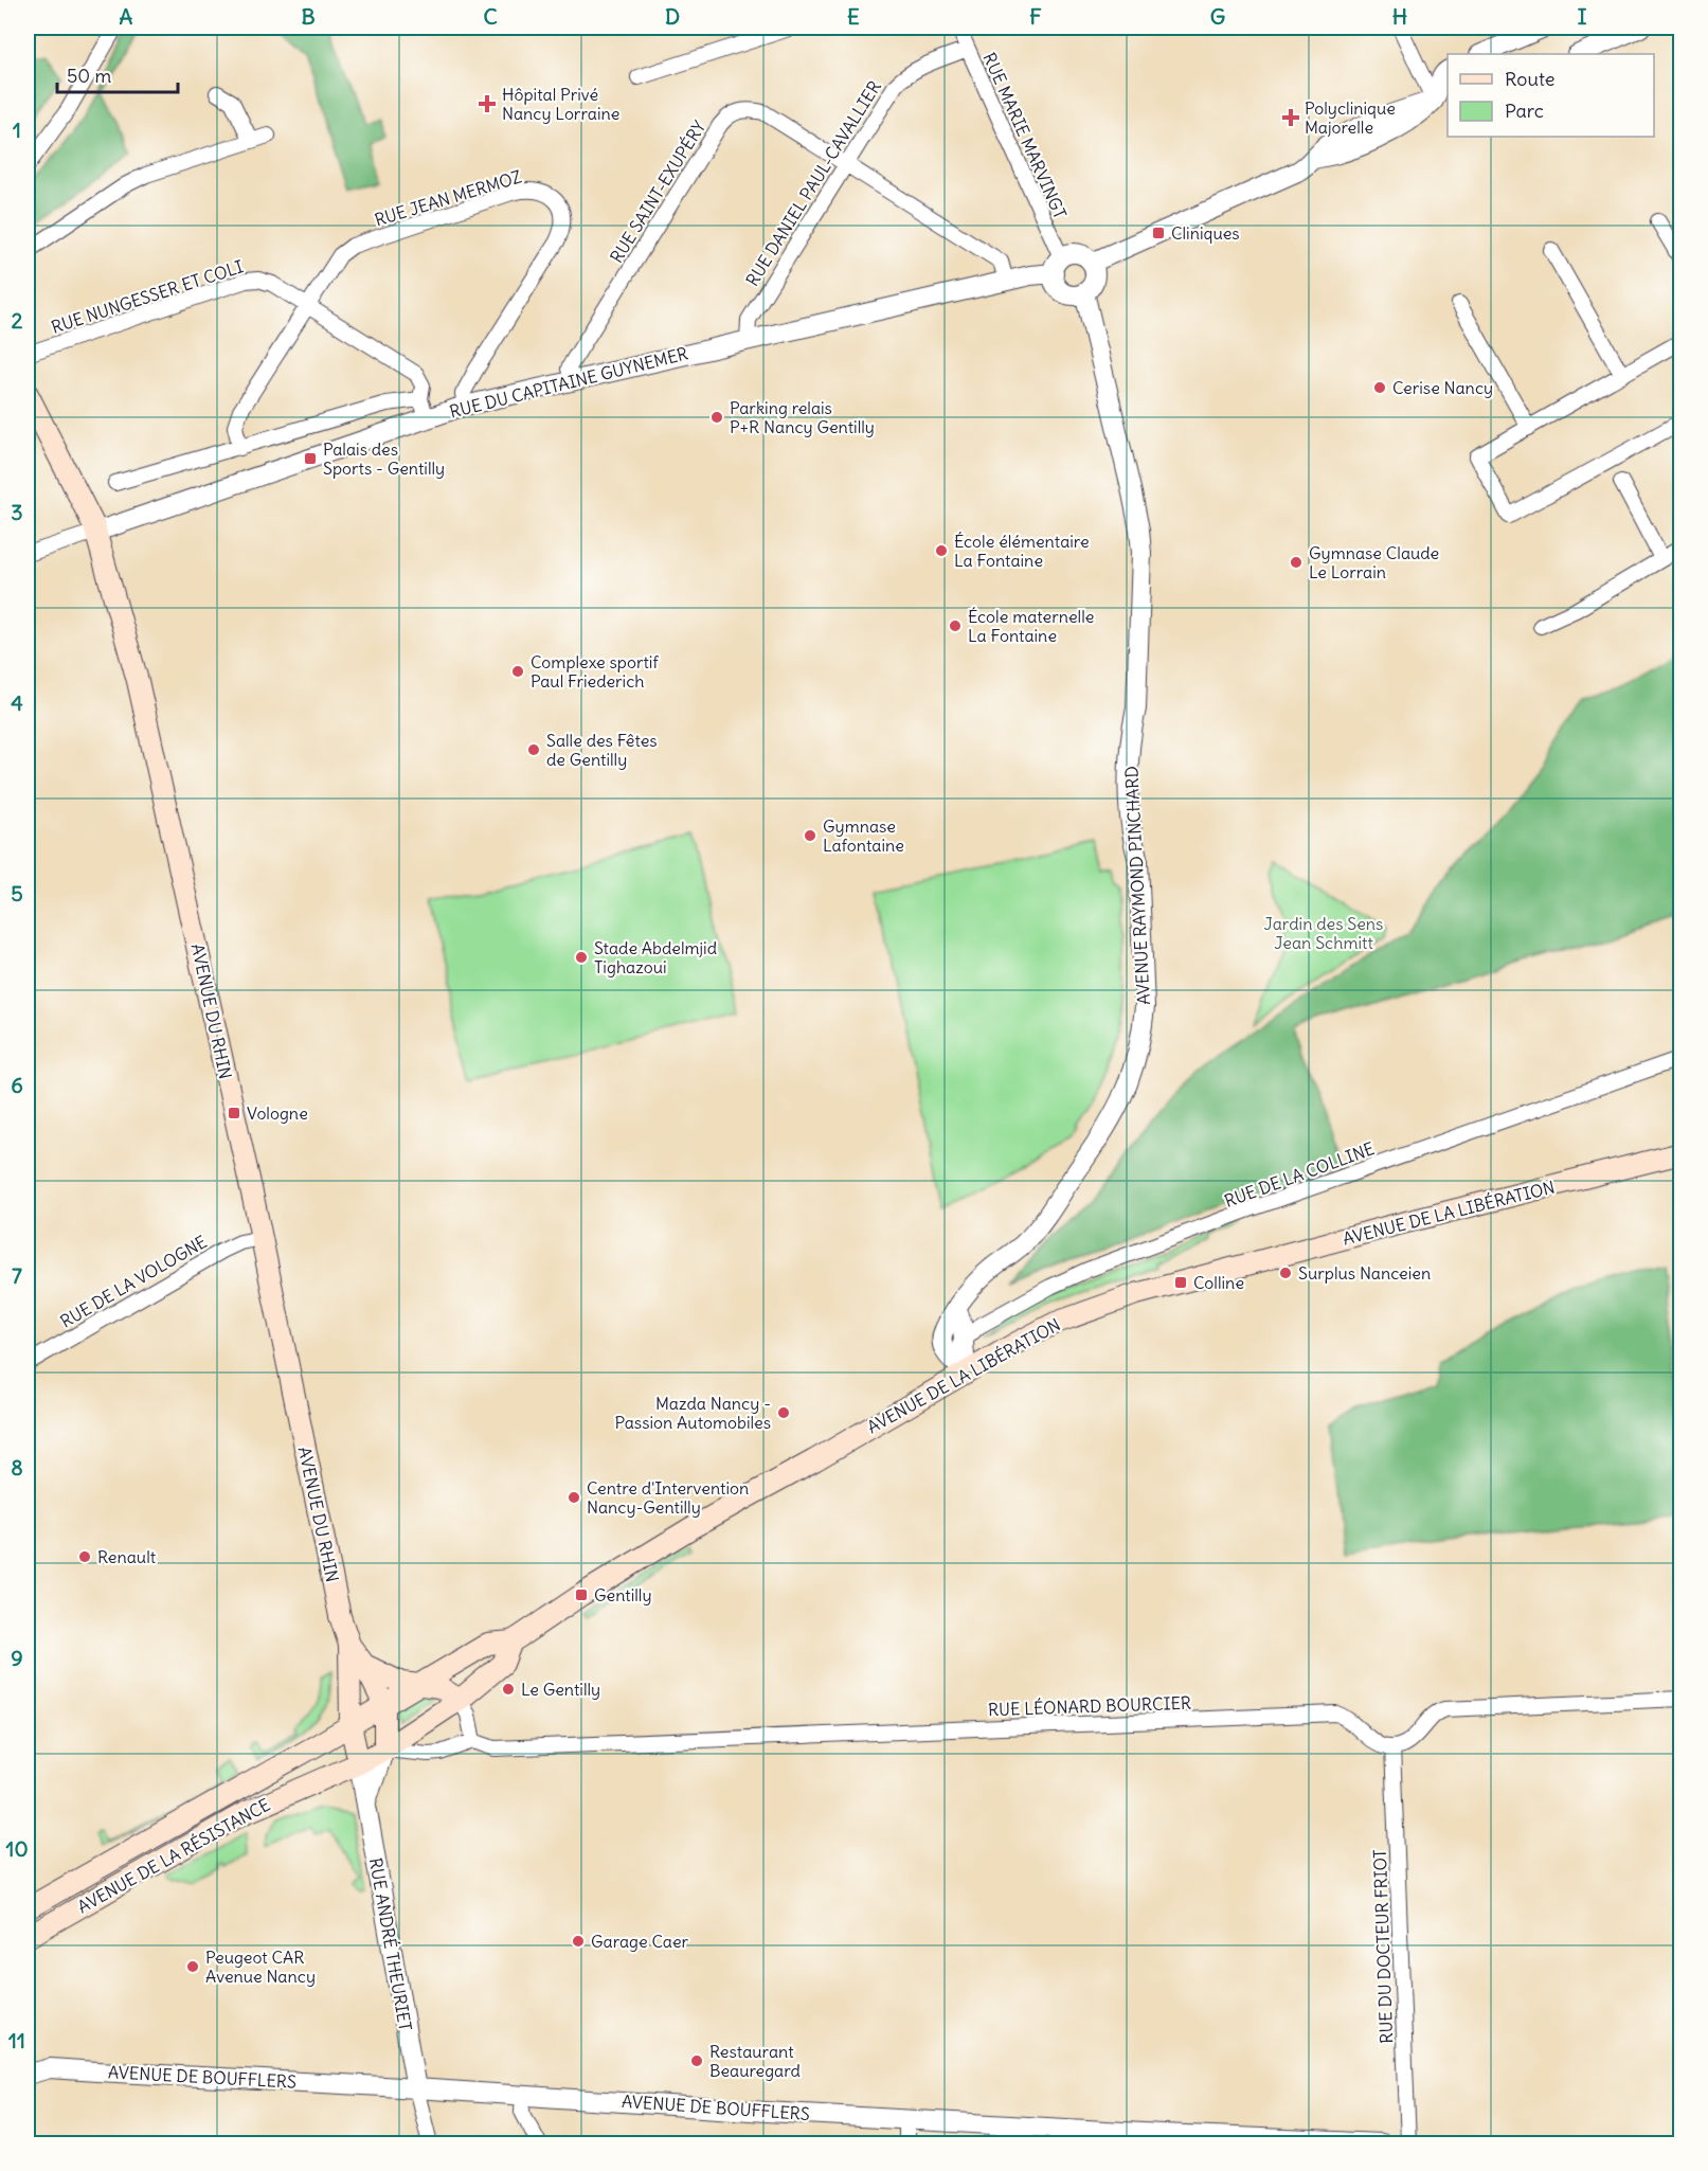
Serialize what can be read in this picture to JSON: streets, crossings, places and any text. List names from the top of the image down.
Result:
{
  "streets": {
    "main road": ["AVENUE DU RHIN", "AVENUE DE LA LIBÉRATION", "AVENUE DE LA RÉSISTANCE"],
    "street": [
      "RUE MARIE MARVINGT",
      "RUE DANIEL PAUL-CAVALLIER",
      "RUE SAINT-EXUPÉRY",
      "RUE JEAN MERMOZ",
      "RUE NUNGESSER ET COLI",
      "RUE DU CAPITAINE GUYNEMER",
      "AVENUE RAYMOND PINCHARD",
      "RUE DE LA COLLINE",
      "RUE DE LA VOLOGNE",
      "RUE LÉONARD BOURCIER",
      "RUE ANDRÉ THEURIET",
      "RUE DU DOCTEUR FRIOT",
      "AVENUE DE BOUFFLERS"
    ]
  },
  "crossings": [
    ["RUE MARIE MARVINGT", "RUE DANIEL PAUL-CAVALLIER"],
    ["RUE MARIE MARVINGT", "RUE DU CAPITAINE GUYNEMER"],
    ["RUE MARIE MARVINGT", "AVENUE RAYMOND PINCHARD"],
    ["RUE DANIEL PAUL-CAVALLIER", "RUE SAINT-EXUPÉRY"],
    ["RUE DANIEL PAUL-CAVALLIER", "RUE DU CAPITAINE GUYNEMER"],
    ["RUE SAINT-EXUPÉRY", "RUE DU CAPITAINE GUYNEMER"],
    ["RUE JEAN MERMOZ", "RUE NUNGESSER ET COLI"],
    ["RUE JEAN MERMOZ", "RUE DU CAPITAINE GUYNEMER"],
    ["RUE DU CAPITAINE GUYNEMER", "AVENUE RAYMOND PINCHARD"],
    ["RUE DU CAPITAINE GUYNEMER", "AVENUE DU RHIN"],
    ["AVENUE RAYMOND PINCHARD", "RUE DE LA COLLINE"],
    ["AVENUE DU RHIN", "AVENUE DE LA LIBÉRATION"],
    ["AVENUE DU RHIN", "RUE DE LA VOLOGNE"],
    ["AVENUE DU RHIN", "AVENUE DE LA RÉSISTANCE"],
    ["AVENUE DE LA LIBÉRATION", "AVENUE DE LA RÉSISTANCE"],
    ["AVENUE DE LA LIBÉRATION", "RUE ANDRÉ THEURIET"],
    ["RUE LÉONARD BOURCIER", "RUE DU DOCTEUR FRIOT"],
    ["AVENUE DE LA RÉSISTANCE", "RUE ANDRÉ THEURIET"],
    ["RUE ANDRÉ THEURIET", "AVENUE DE BOUFFLERS"]
  ],
  "parks": ["Jardin des Sens Jean Schmitt"],
  "places": {
    "health": ["Hôpital Privé Nancy Lorraine", "Polyclinique Majorelle"],
    "transit": [
      "Cliniques",
      "Palais des Sports - Gentilly",
      "Vologne",
      "Colline",
      "Gentilly"
    ],
    "other": [
      "Cerise Nancy",
      "Parking relais P+R Nancy Gentilly",
      "École élémentaire La Fontaine",
      "Gymnase Claude Le Lorrain",
      "École maternelle La Fontaine",
      "Complexe sportif Paul Friederich",
      "Salle des Fêtes de Gentilly",
      "Gymnase Lafontaine",
      "Stade Abdelmjid Tighazoui",
      "Surplus Nanceien",
      "Mazda Nancy - Passion Automobiles",
      "Centre d'Intervention Nancy-Gentilly",
      "Renault",
      "Le Gentilly",
      "Garage Caer",
      "Peugeot CAR Avenue Nancy",
      "Restaurant Beauregard"
    ]
  },
  "legend": ["Route", "Parc"],
  "scale_bar": "50 m",
  "grid": {
    "columns": [
      "A",
      "B",
      "C",
      "D",
      "E",
      "F",
      "G",
      "H",
      "I"
    ],
    "rows": [
      "1",
      "2",
      "3",
      "4",
      "5",
      "6",
      "7",
      "8",
      "9",
      "10",
      "11"
    ]
  }
}
